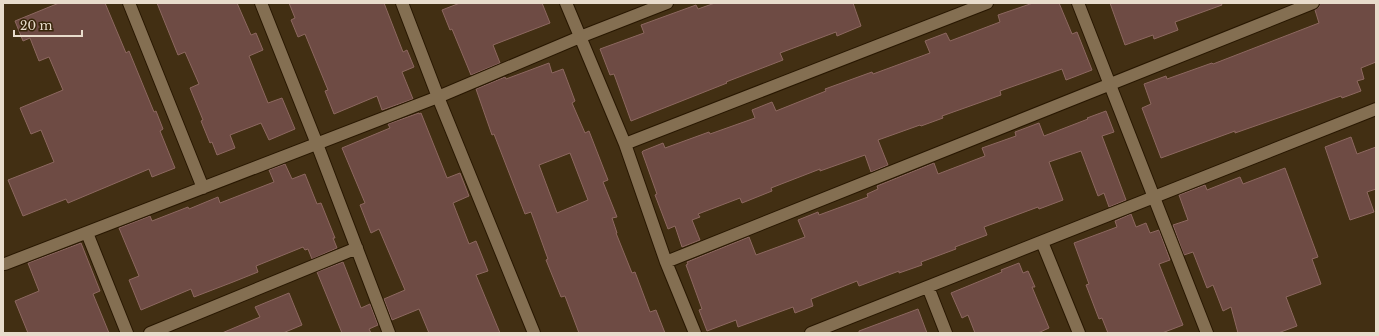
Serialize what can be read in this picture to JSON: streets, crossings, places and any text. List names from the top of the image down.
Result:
{
  "scale_bar": "20 m"
}
